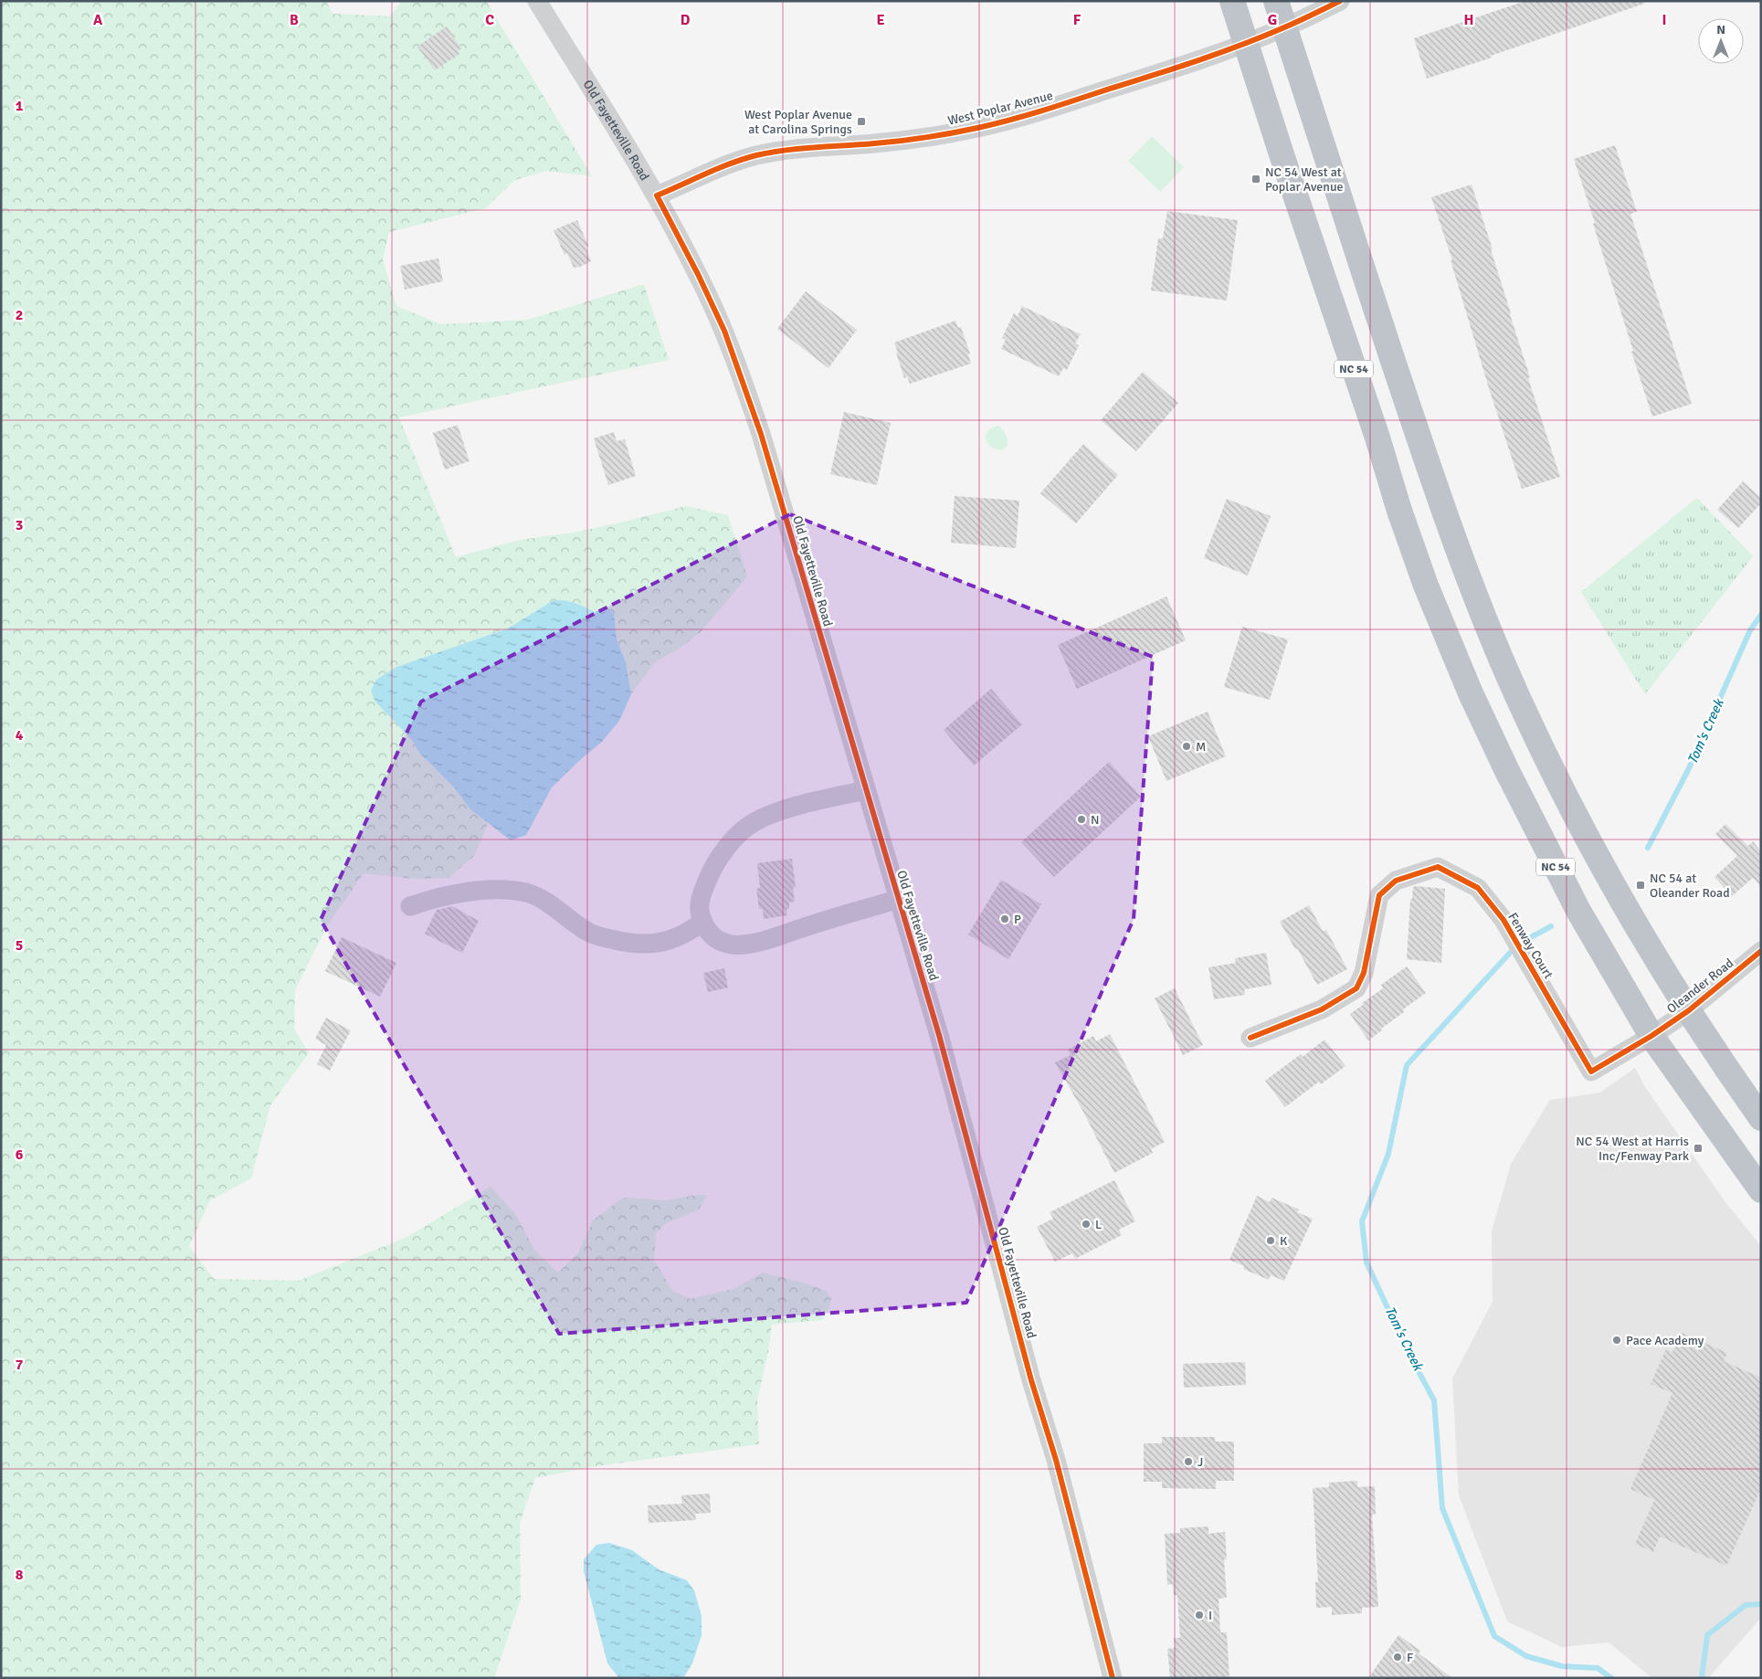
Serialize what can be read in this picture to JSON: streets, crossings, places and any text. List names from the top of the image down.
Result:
{
  "streets": {
    "highway": ["NC 54"],
    "street": [
      "West Poplar Avenue",
      "Old Fayetteville Road",
      "Fenway Court",
      "Oleander Road"
    ]
  },
  "crossings": [
    ["West Poplar Avenue", "Old Fayetteville Road"],
    ["West Poplar Avenue", "NC 54"],
    ["NC 54", "Fenway Court"],
    ["NC 54", "Oleander Road"],
    ["Fenway Court", "Oleander Road"]
  ],
  "water": ["Tom's Creek"],
  "places": {
    "transit": [
      "West Poplar Avenue at Carolina Springs",
      "NC 54 West at Poplar Avenue",
      "NC 54 at Oleander Road",
      "NC 54 West at Harris Inc/Fenway Park"
    ],
    "other": [
      "M",
      "N",
      "P",
      "L",
      "K",
      "Pace Academy",
      "J",
      "I",
      "F"
    ]
  },
  "north": "top",
  "grid": {
    "columns": [
      "A",
      "B",
      "C",
      "D",
      "E",
      "F",
      "G",
      "H",
      "I"
    ],
    "rows": [
      "1",
      "2",
      "3",
      "4",
      "5",
      "6",
      "7",
      "8"
    ]
  }
}
